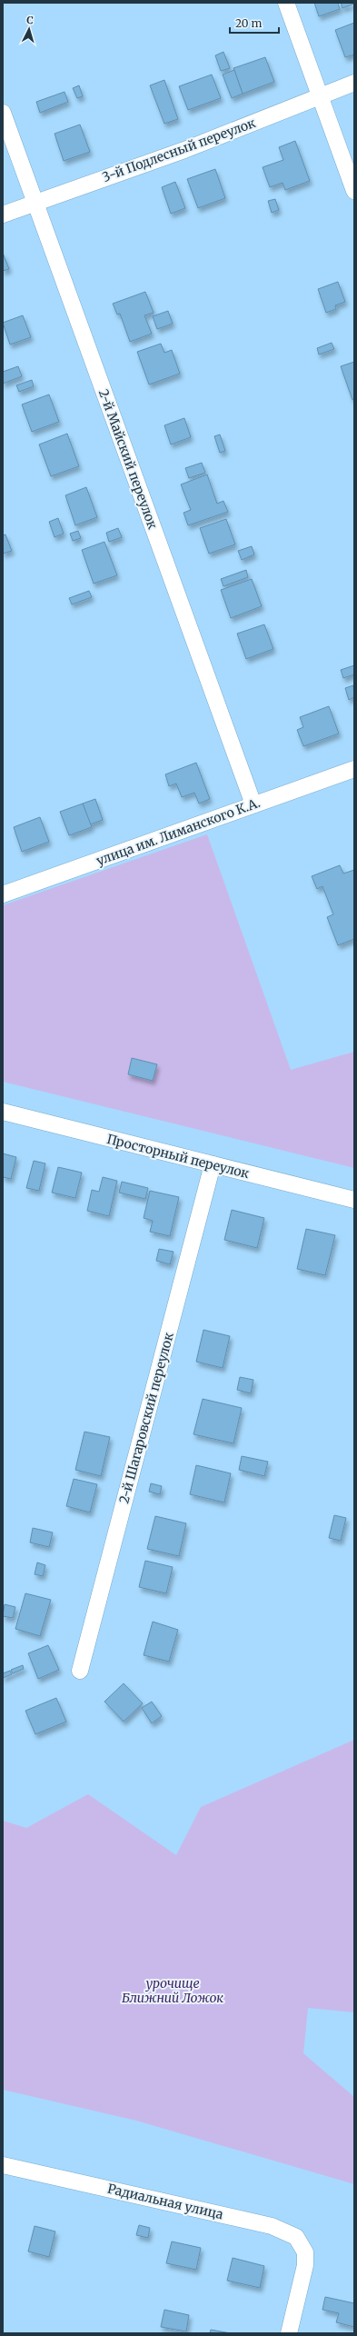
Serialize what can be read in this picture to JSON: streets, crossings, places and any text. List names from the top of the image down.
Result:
{
  "streets": {
    "street": [
      "3-й Подлесный переулок",
      "2-й Майский переулок",
      "улица им. Лиманского К.А.",
      "Просторный переулок",
      "2-й Шагаровский переулок",
      "Радиальная улица"
    ]
  },
  "crossings": [
    ["3-й Подлесный переулок", "2-й Майский переулок"],
    ["2-й Майский переулок", "улица им. Лиманского К.А."],
    ["Просторный переулок", "2-й Шагаровский переулок"]
  ],
  "parks": ["урочище Ближний Ложок"],
  "scale_bar": "20 m",
  "north": "top"
}
